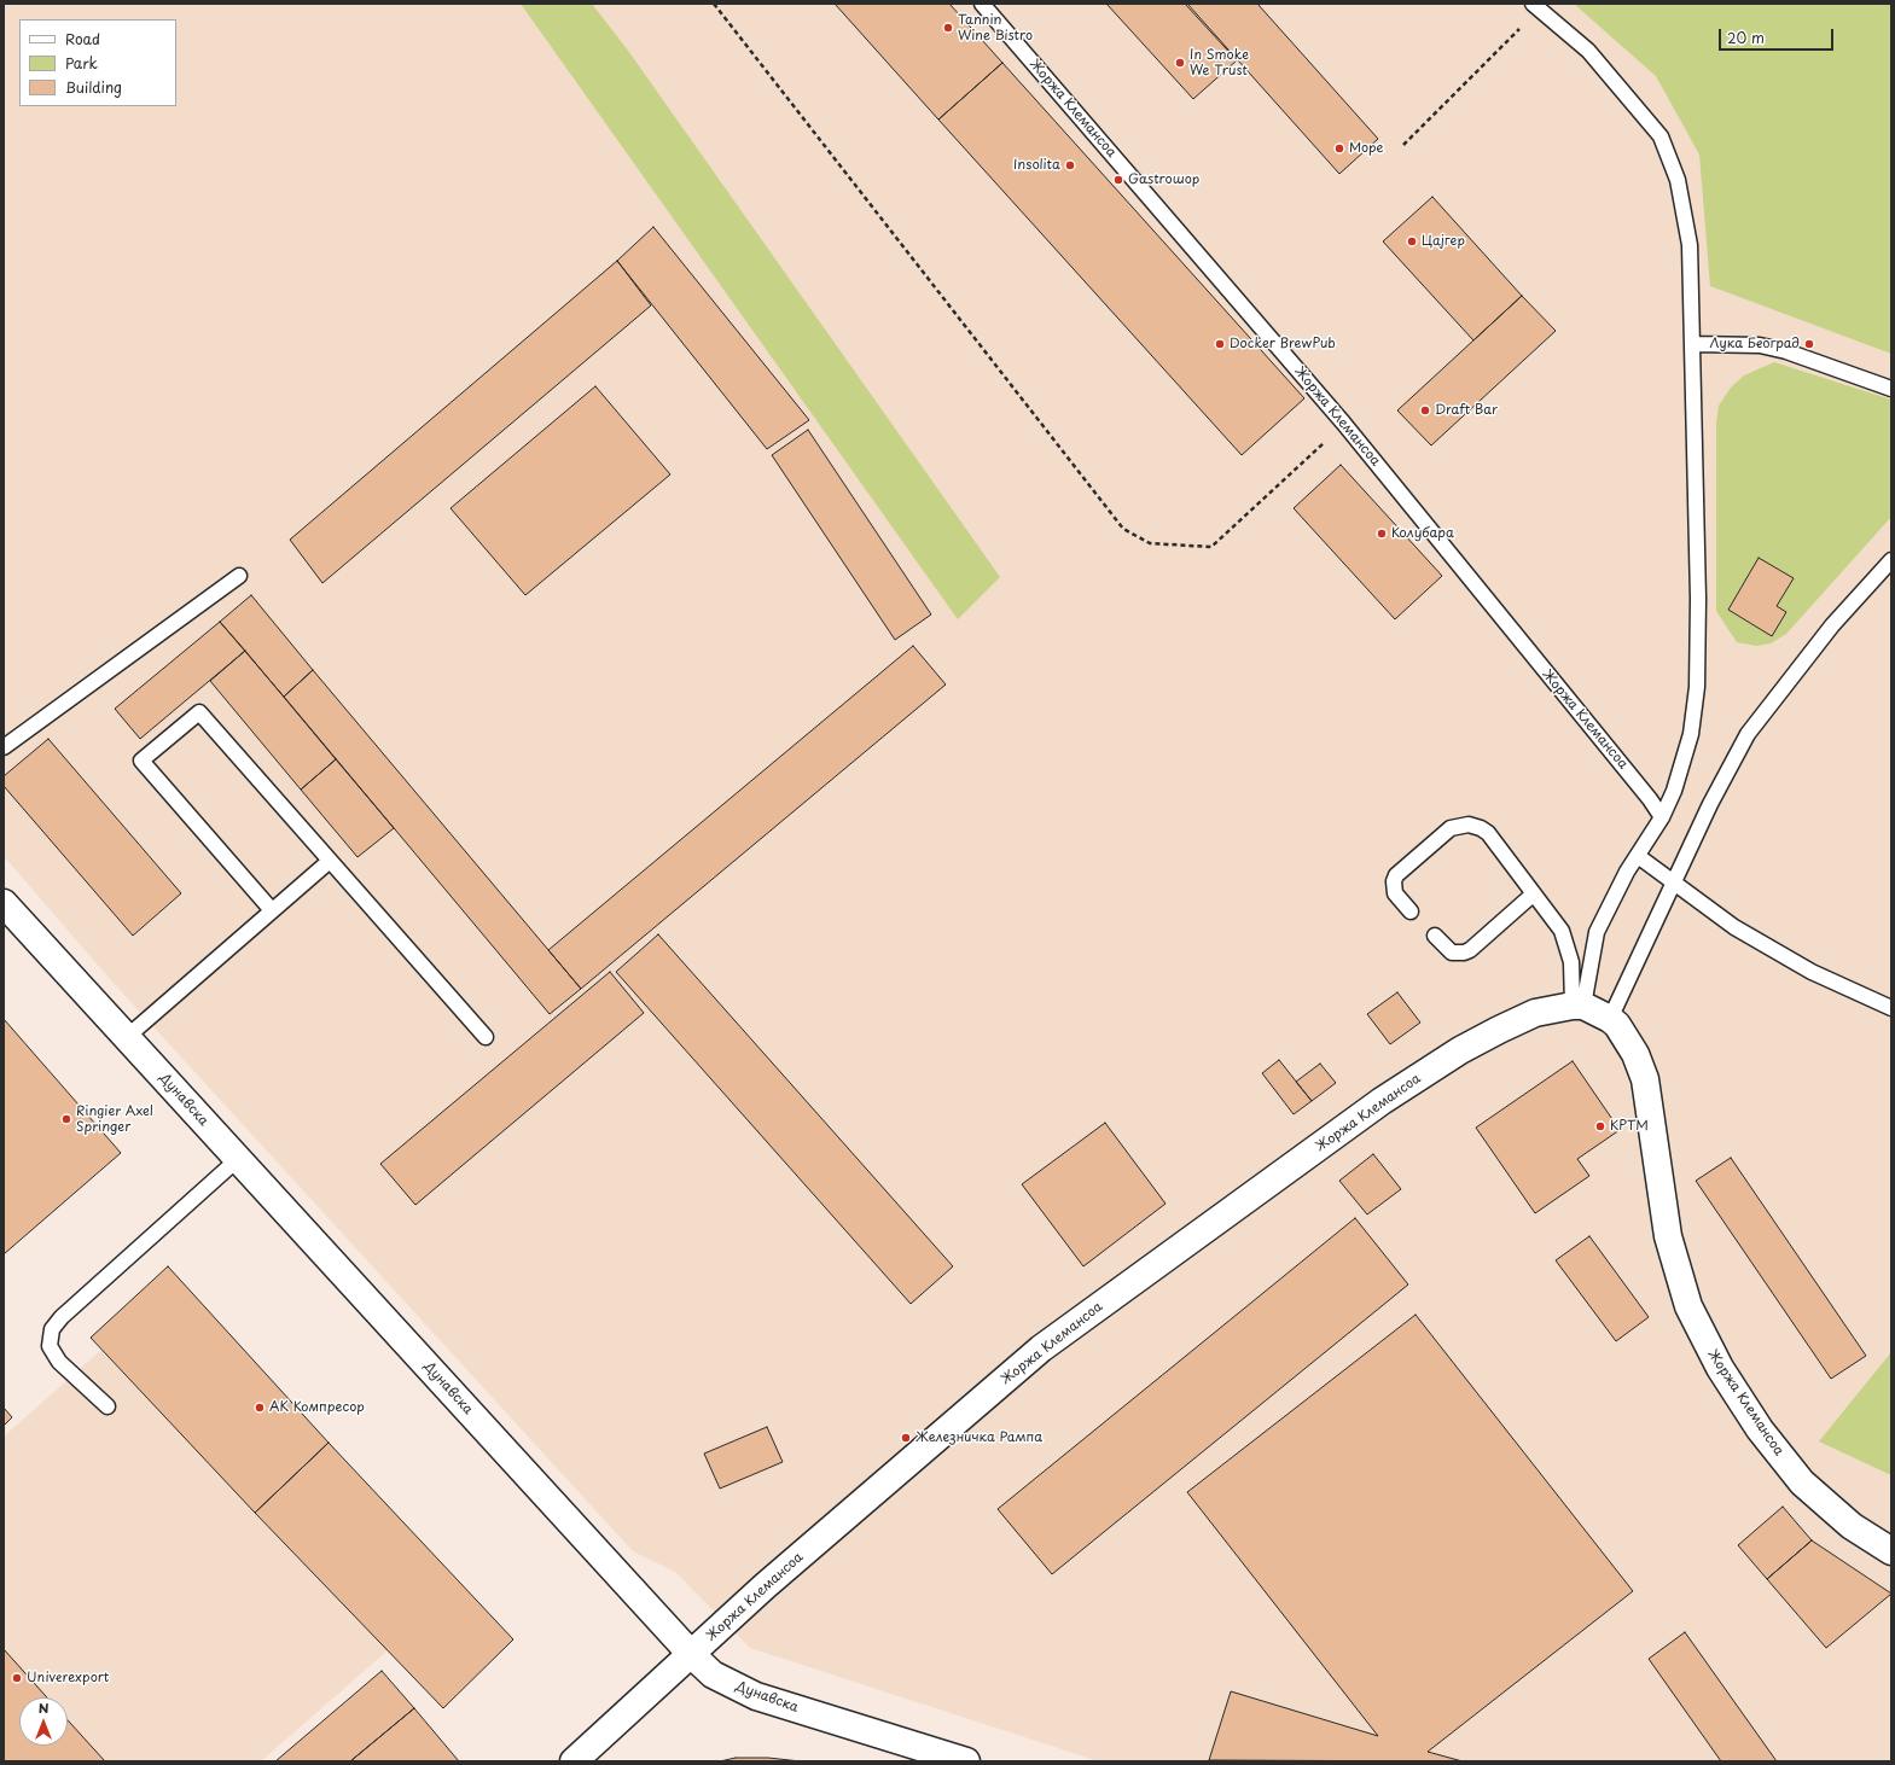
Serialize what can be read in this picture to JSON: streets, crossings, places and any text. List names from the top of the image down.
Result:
{
  "streets": {
    "main road": ["Жоржа Клемансоа", "Дунавска"]
  },
  "crossings": [
    ["Жоржа Клемансоа", "Дунавска"]
  ],
  "places": [
    "Tannin Wine Bistro",
    "In Smoke We Trust",
    "Море",
    "Insolita",
    "Gastroшор",
    "Цајгер",
    "Docker BrewPub",
    "Лука Београд",
    "Draft Bar",
    "Колубара",
    "Ringier Axel Springer",
    "KPTM",
    "АК Компресор",
    "Железничка Рампа",
    "Univerexport"
  ],
  "legend": ["Road", "Park", "Building"],
  "scale_bar": "20 m",
  "north": "top"
}
